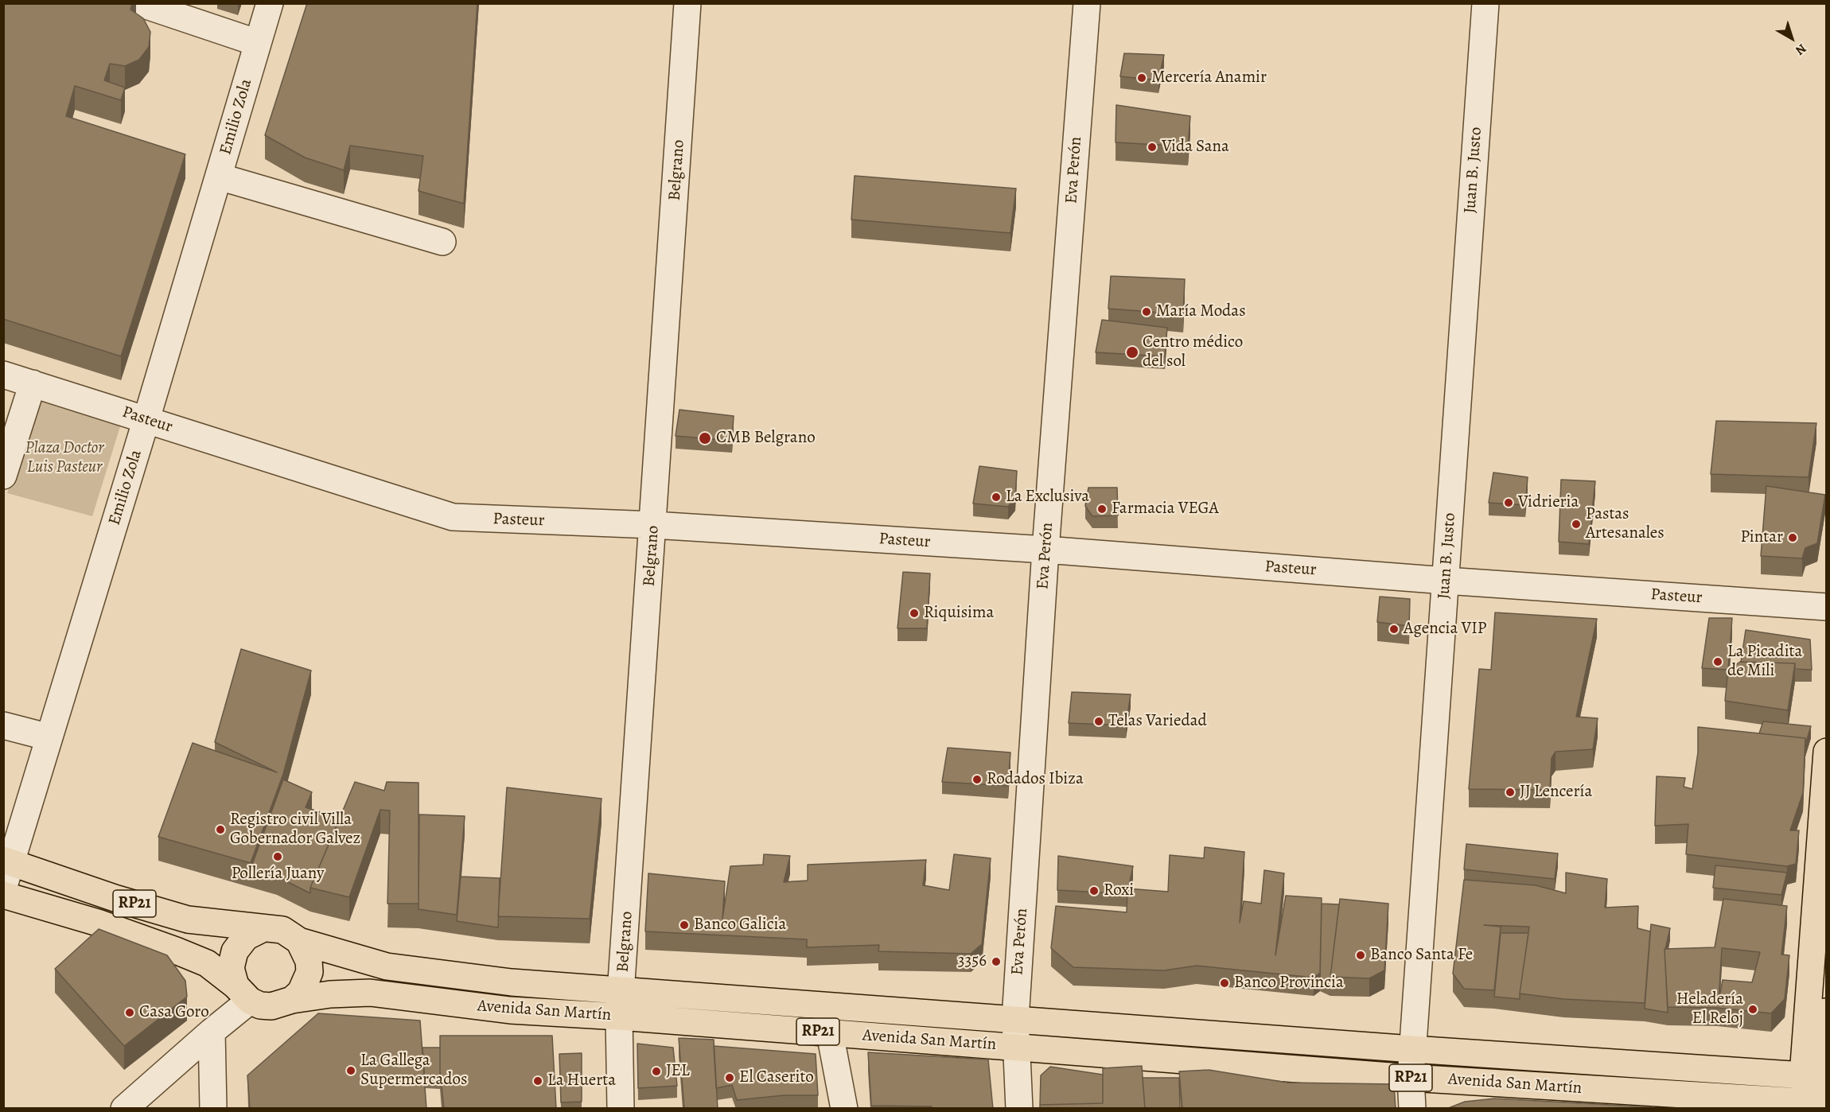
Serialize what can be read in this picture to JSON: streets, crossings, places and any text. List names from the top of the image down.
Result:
{
  "streets": {
    "main road": ["RP21", "Avenida San Martín"],
    "street": [
      "Emilio Zola",
      "Belgrano",
      "Eva Perón",
      "Juan B. Justo",
      "Pasteur"
    ]
  },
  "crossings": [
    ["Emilio Zola", "Pasteur"],
    ["Emilio Zola", "Avenida San Martín"],
    ["Belgrano", "Pasteur"],
    ["Belgrano", "Avenida San Martín"],
    ["Eva Perón", "Pasteur"],
    ["Eva Perón", "Avenida San Martín"],
    ["Juan B. Justo", "Pasteur"],
    ["Juan B. Justo", "Avenida San Martín"]
  ],
  "parks": ["Plaza Doctor Luis Pasteur"],
  "places": [
    "Mercería Anamir",
    "Vida Sana",
    "María Modas",
    "Centro médico del sol",
    "CMB Belgrano",
    "La Exclusiva",
    "Vidrieria",
    "Farmacia VEGA",
    "Pastas Artesanales",
    "Pintar",
    "Riquisima",
    "Agencia VIP",
    "La Picadita de Mili",
    "Telas Variedad",
    "Rodados Ibiza",
    "JJ Lencería",
    "Registro civil Villa Gobernador Galvez",
    "Pollería Juany",
    "Roxi",
    "Banco Galicia",
    "Banco Santa Fe",
    "3356",
    "Banco Provincia",
    "Heladería El Reloj",
    "Casa Goro",
    "La Gallega Supermercados",
    "JEL",
    "El Caserito",
    "La Huerta"
  ],
  "north": "bottom right"
}
